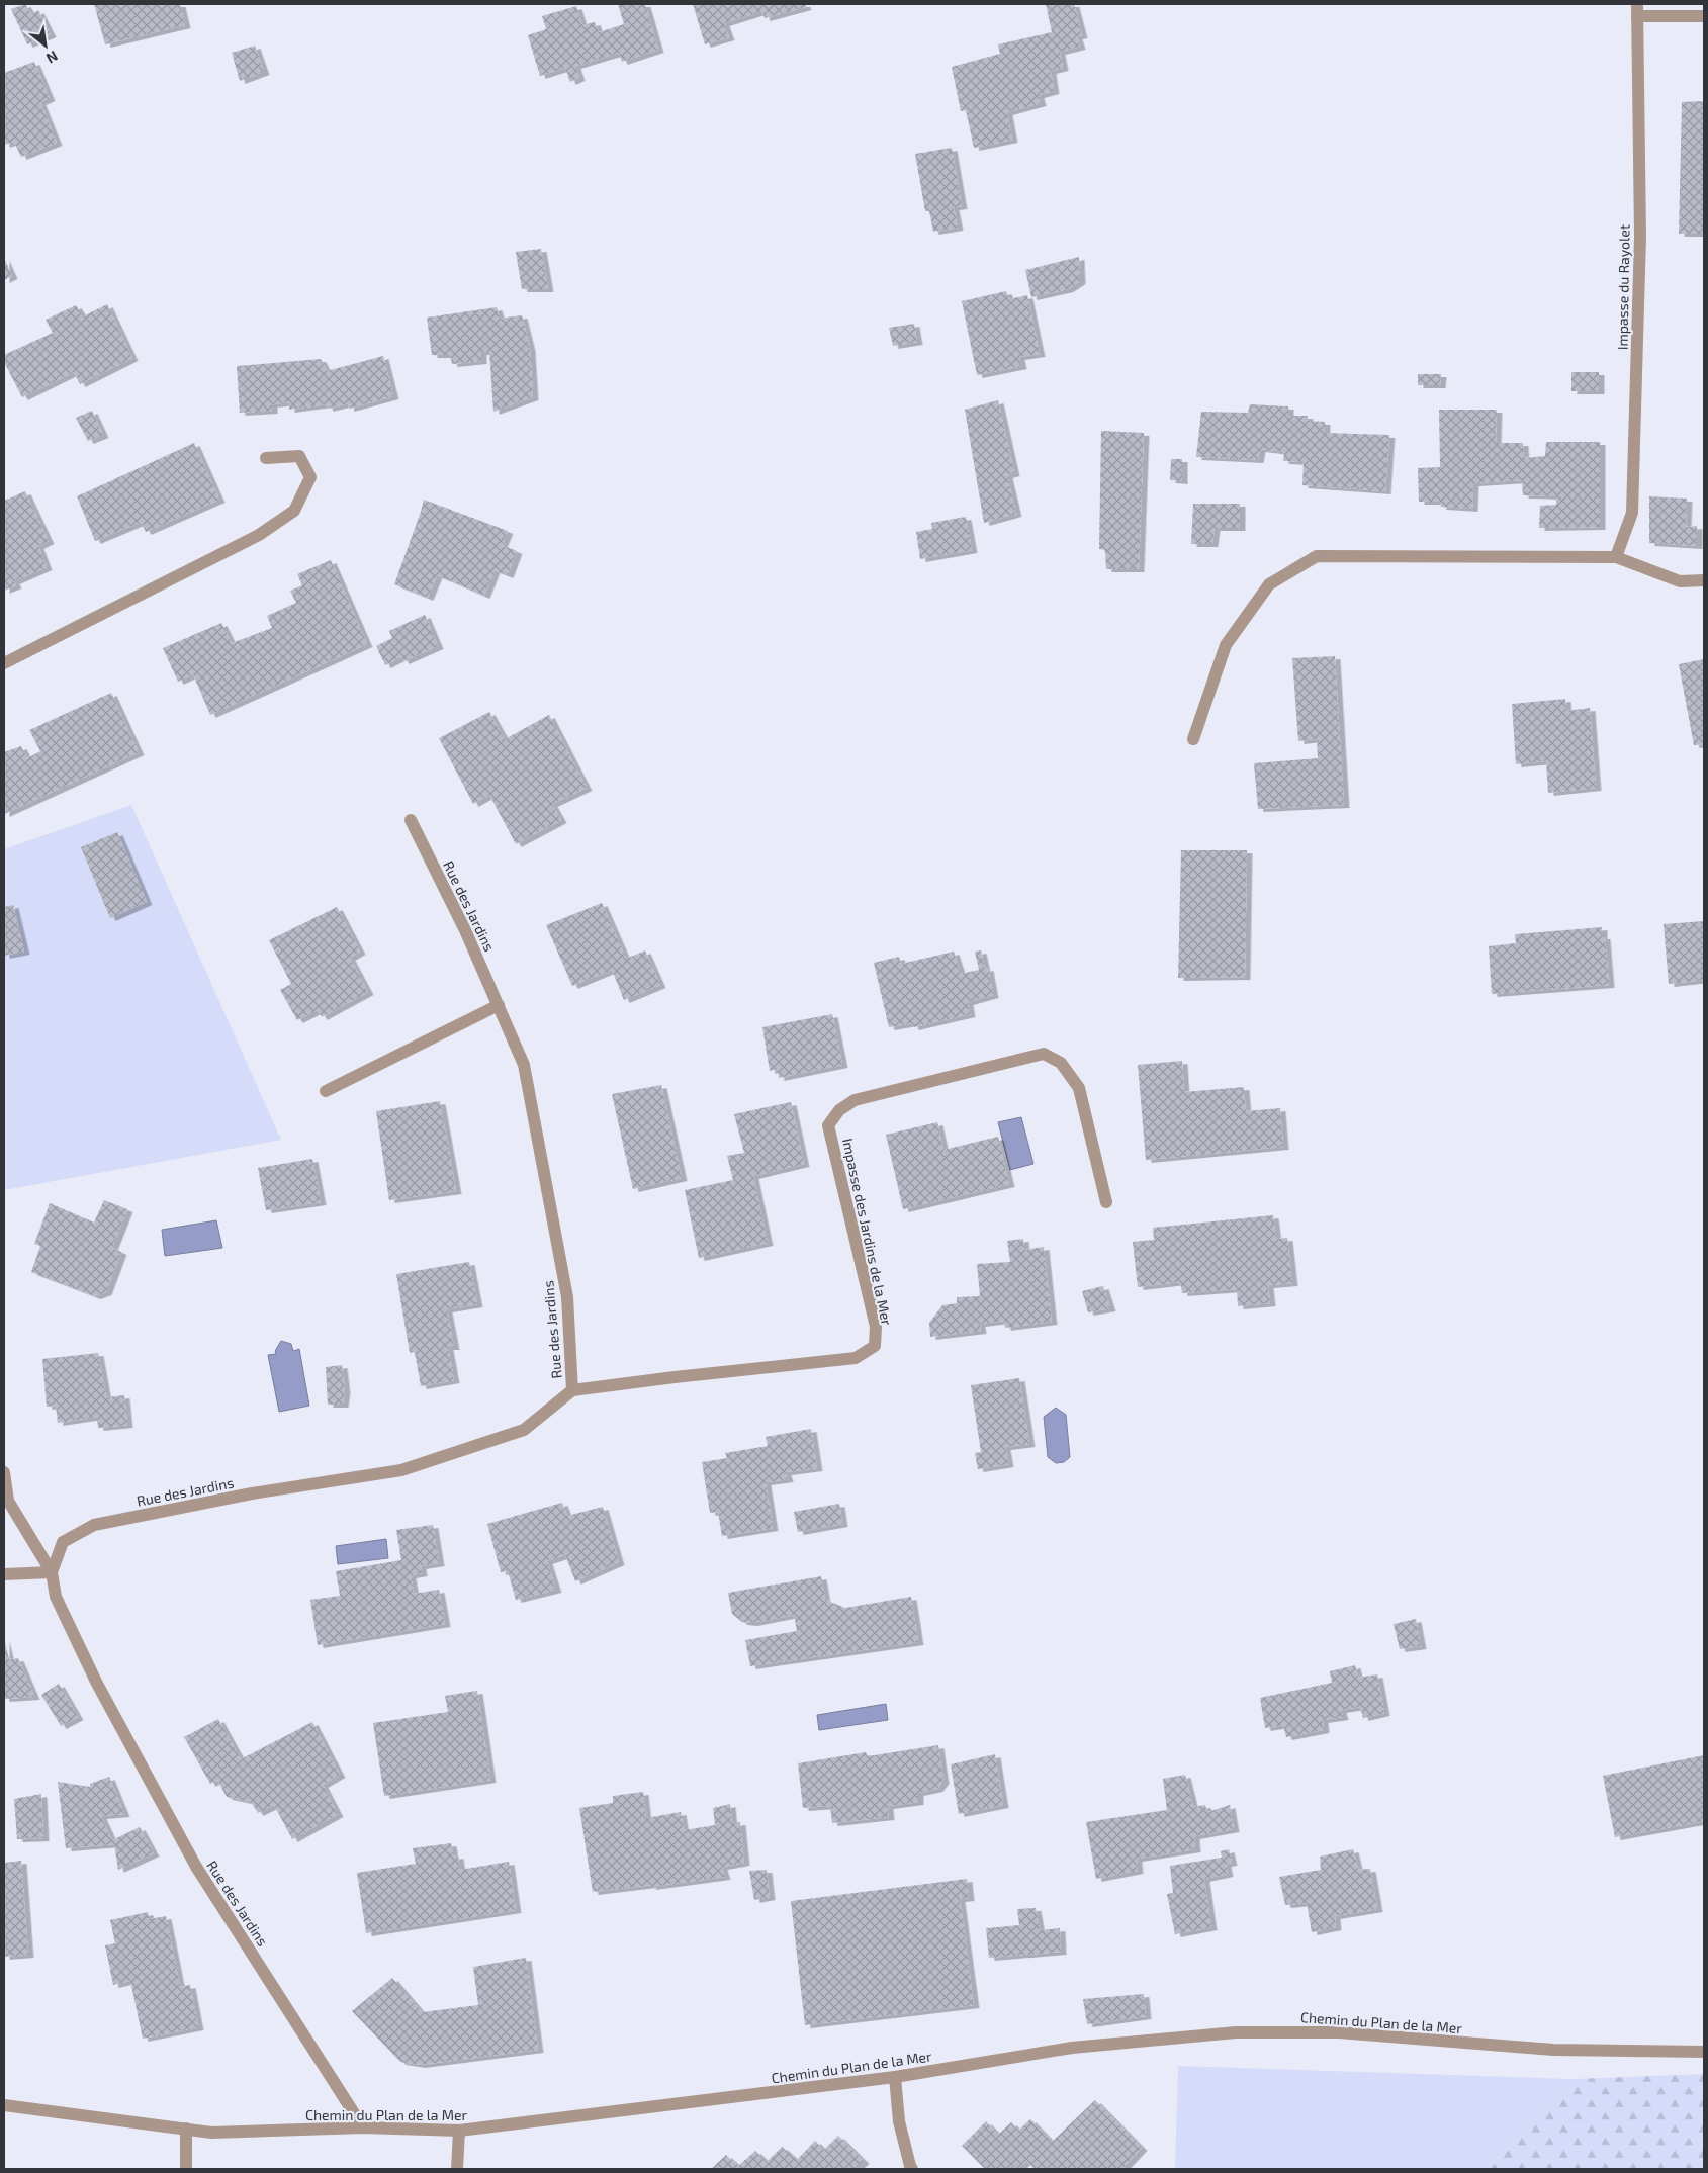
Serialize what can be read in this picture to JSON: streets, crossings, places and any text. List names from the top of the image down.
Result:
{
  "streets": {
    "street": [
      "Impasse du Rayolet",
      "Rue des Jardins",
      "Impasse des Jardins de la Mer",
      "Chemin du Plan de la Mer"
    ]
  },
  "crossings": [
    ["Rue des Jardins", "Impasse des Jardins de la Mer"],
    ["Rue des Jardins", "Chemin du Plan de la Mer"]
  ],
  "north": "bottom right"
}
